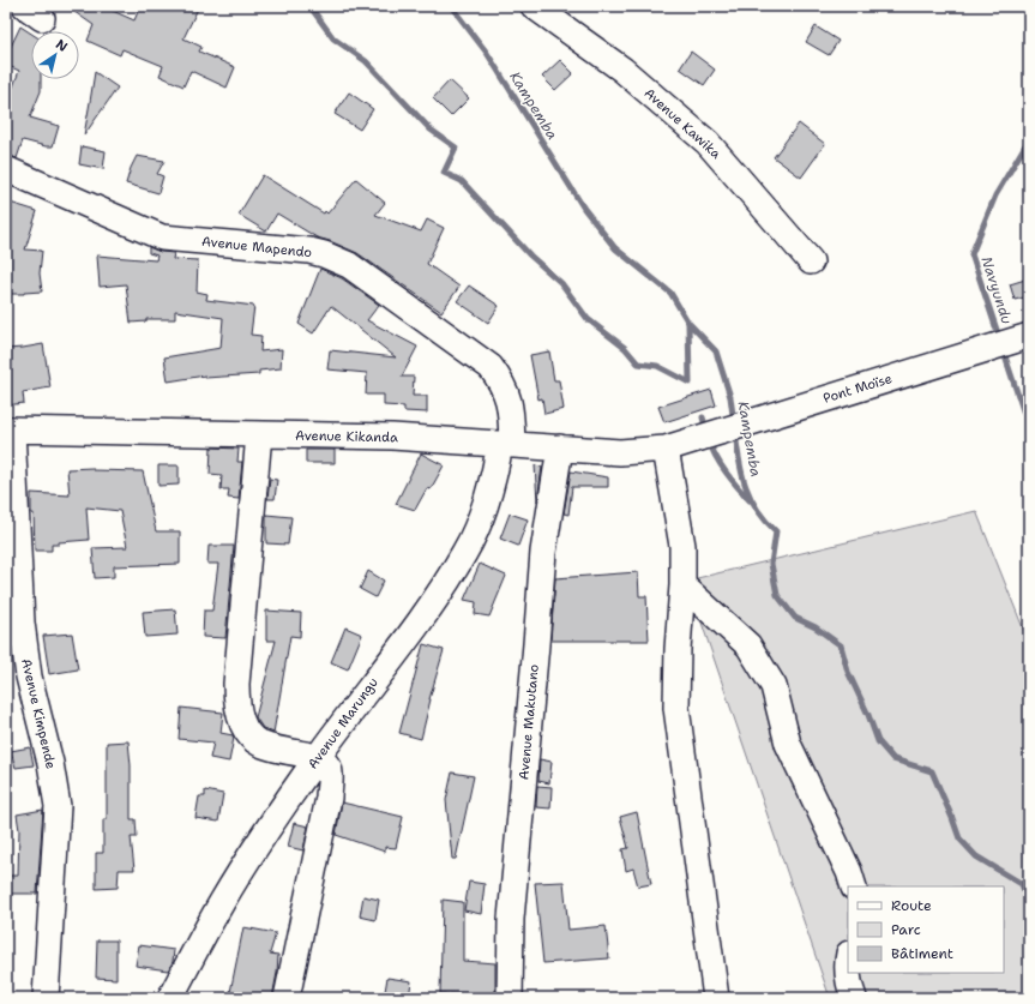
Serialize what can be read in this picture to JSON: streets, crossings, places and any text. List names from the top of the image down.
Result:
{
  "streets": {
    "street": [
      "Avenue Kawika",
      "Avenue Mapendo",
      "Pont Moïse",
      "Avenue Kikanda",
      "Avenue Kimpende",
      "Avenue Makutano",
      "Avenue Marungu"
    ]
  },
  "crossings": [
    ["Avenue Mapendo", "Avenue Kikanda"],
    ["Avenue Mapendo", "Avenue Marungu"],
    ["Pont Moïse", "Avenue Kikanda"],
    ["Avenue Kikanda", "Avenue Kimpende"],
    ["Avenue Kikanda", "Avenue Makutano"],
    ["Avenue Kikanda", "Avenue Marungu"]
  ],
  "water": ["Kampemba", "Navyundu"],
  "legend": ["Route", "Parc", "Bâtiment"],
  "north": "top right"
}
